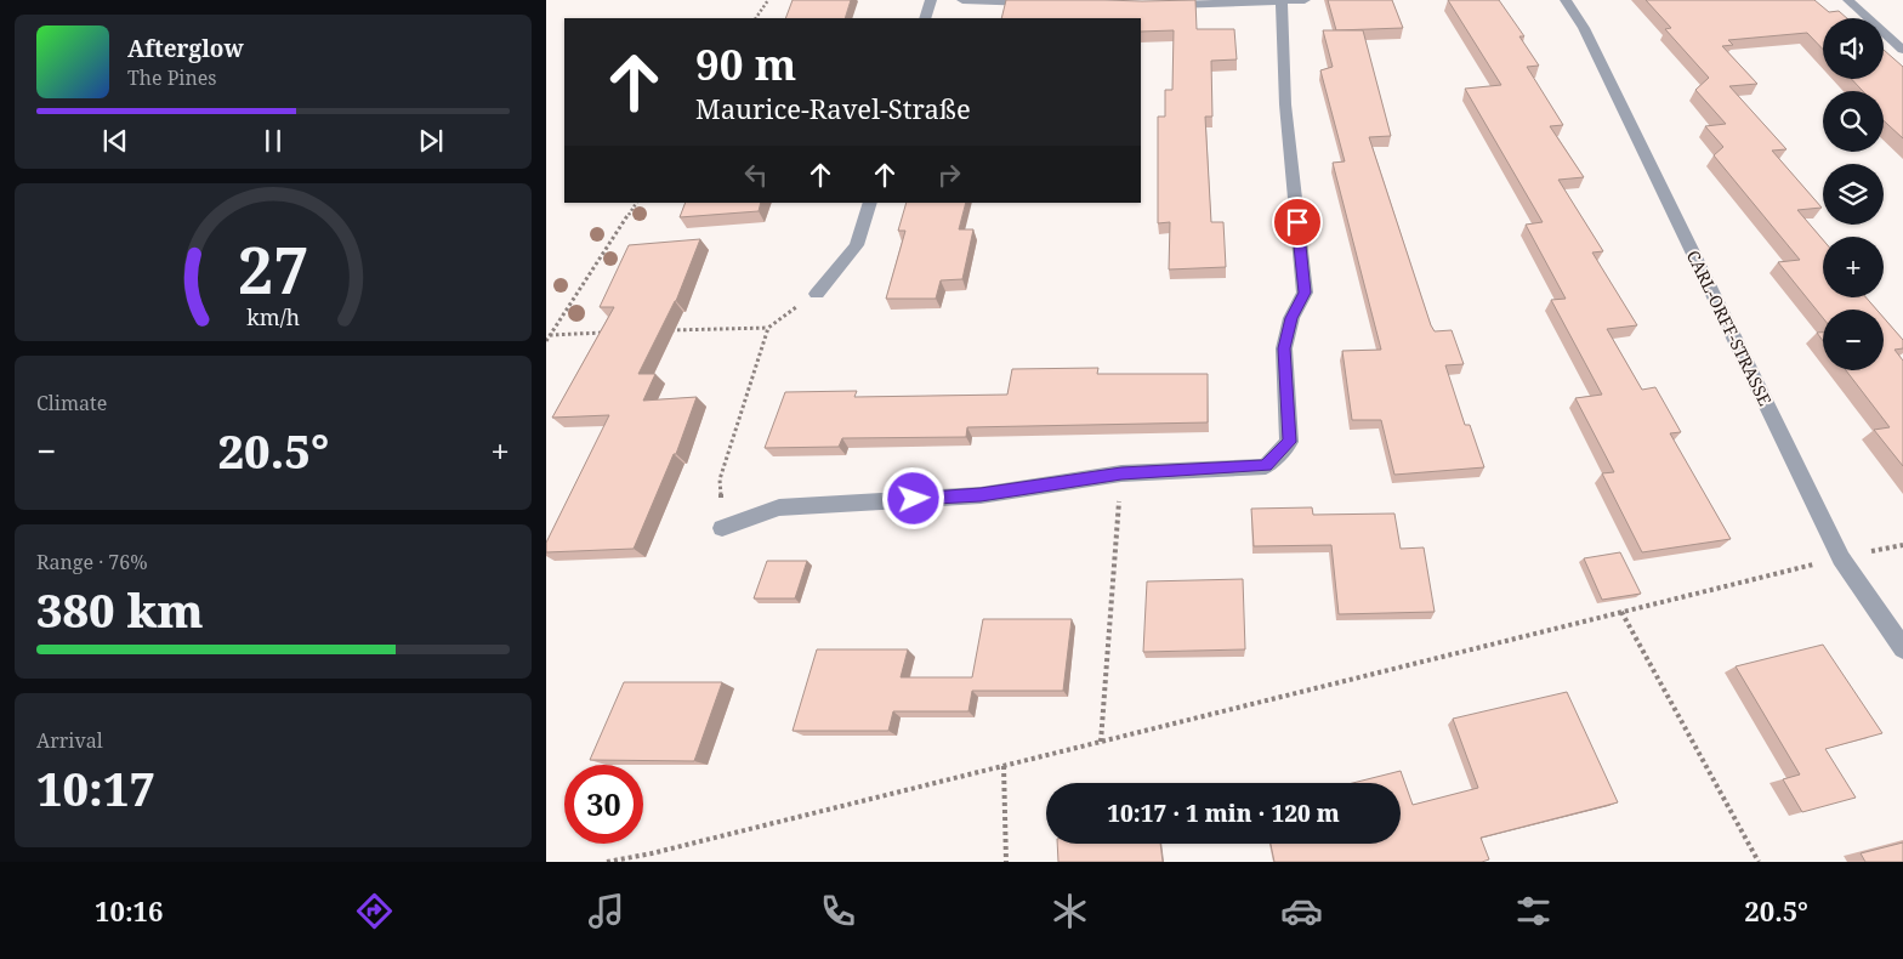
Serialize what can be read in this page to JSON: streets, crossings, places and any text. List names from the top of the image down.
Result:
{
  "streets": {
    "street": ["CARL-ORFF-STRASSE"]
  },
  "page": {
    "map_buttons": ["+", "−"],
    "turn": ["90 m", "Maurice-Ravel-Straße"],
    "song": ["Afterglow", "The Pines"],
    "tile": [
      "Climate",
      ["Range · 76%", "380 km"],
      ["Arrival", "10:17"]
    ],
    "heat": ["−", "20.5°", "+"],
    "limit": "30",
    "trip": "10:17 · 1 min · 120 m",
    "tabs": ["10:16", "20.5°"],
    "gauge": ["27", "km/h"]
  }
}
